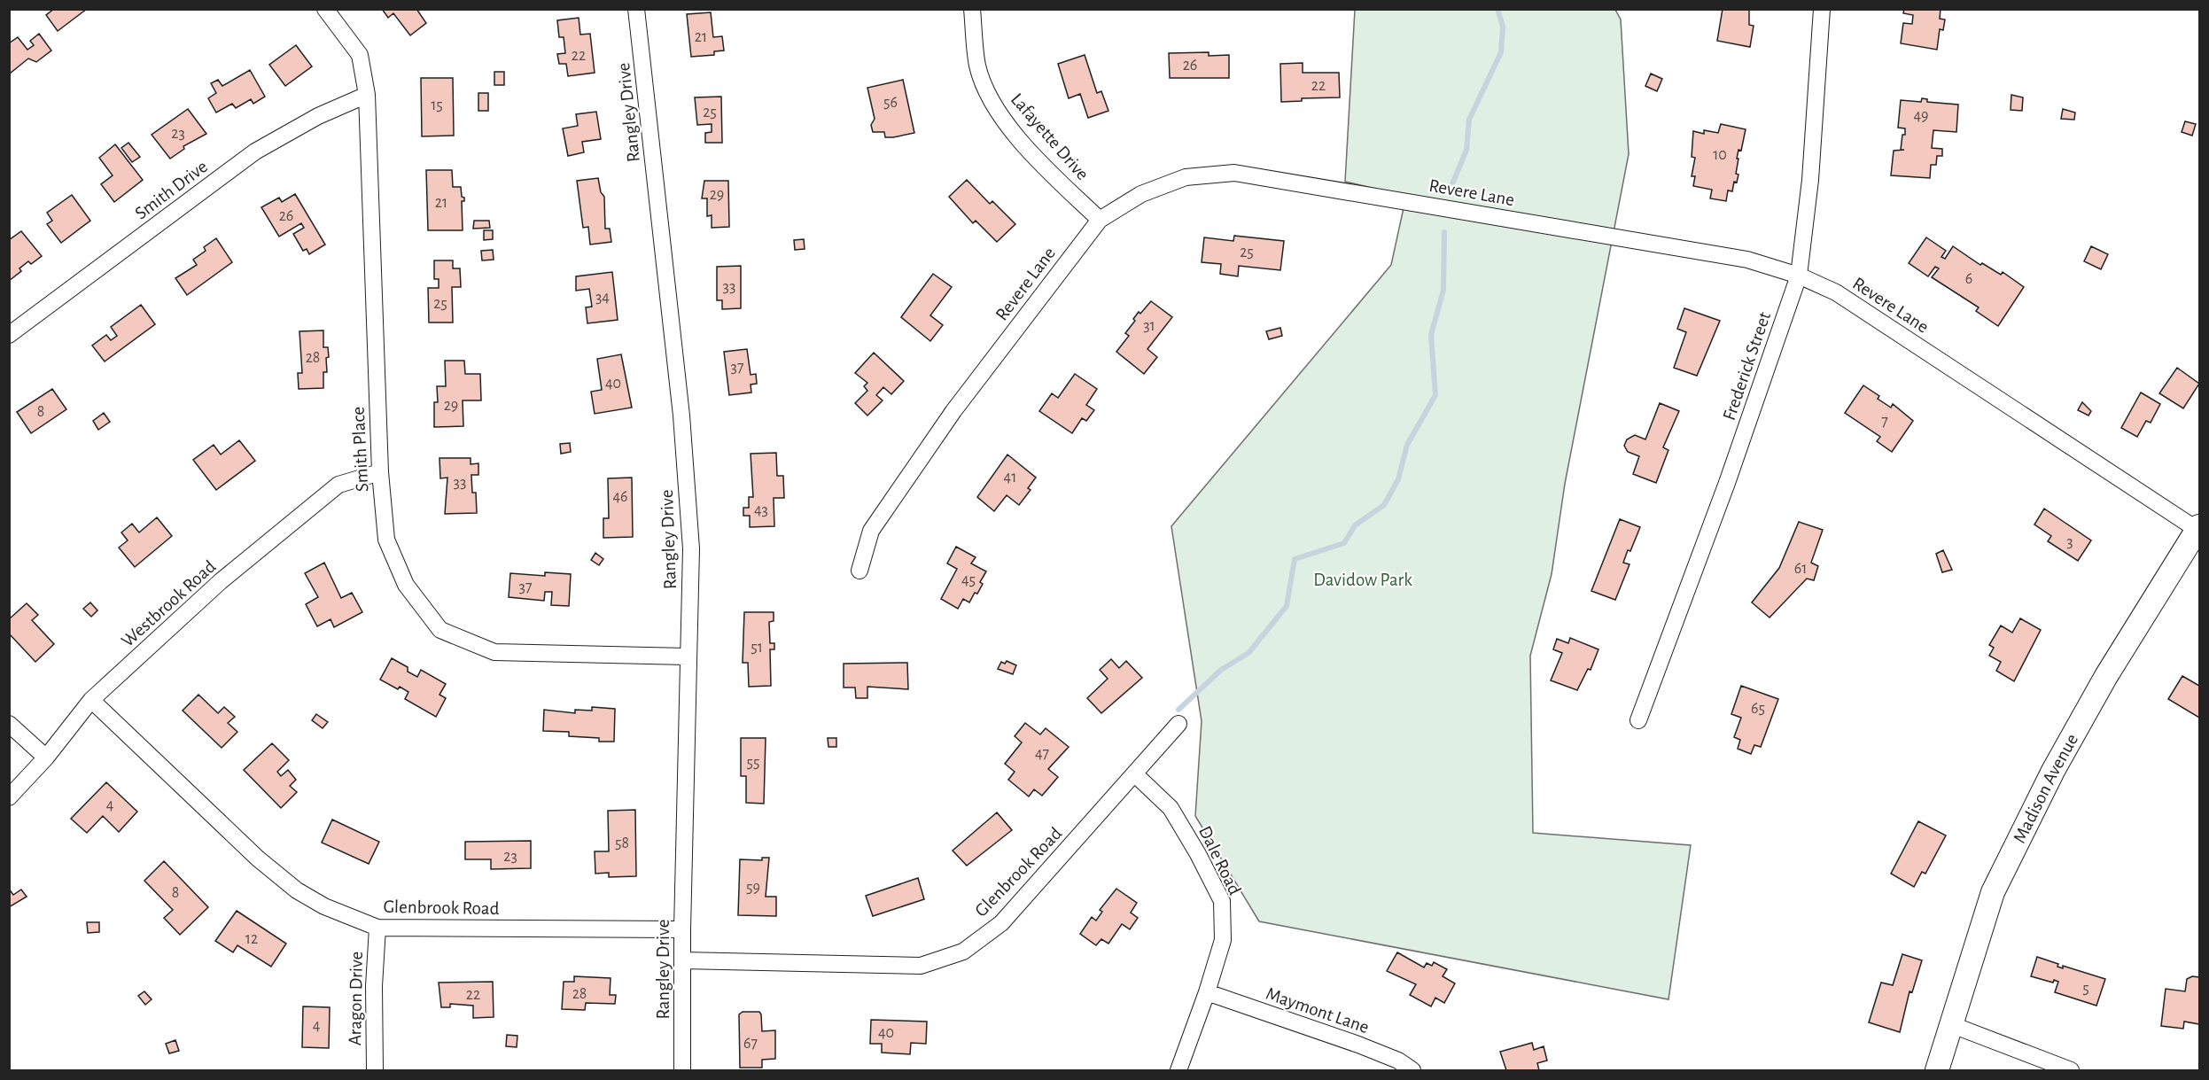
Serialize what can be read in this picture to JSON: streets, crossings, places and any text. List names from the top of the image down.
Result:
{
  "streets": {
    "street": [
      "Rangley Drive",
      "Lafayette Drive",
      "Smith Drive",
      "Revere Lane",
      "Frederick Street",
      "Smith Place",
      "Westbrook Road",
      "Madison Avenue",
      "Dale Road",
      "Glenbrook Road",
      "Aragon Drive",
      "Maymont Lane"
    ]
  },
  "crossings": [
    ["Rangley Drive", "Smith Place"],
    ["Rangley Drive", "Glenbrook Road"],
    ["Lafayette Drive", "Revere Lane"],
    ["Smith Drive", "Smith Place"],
    ["Revere Lane", "Frederick Street"],
    ["Revere Lane", "Madison Avenue"],
    ["Smith Place", "Westbrook Road"],
    ["Westbrook Road", "Glenbrook Road"],
    ["Dale Road", "Glenbrook Road"],
    ["Dale Road", "Maymont Lane"],
    ["Glenbrook Road", "Aragon Drive"]
  ],
  "parks": ["Davidow Park"],
  "house_numbers": [
    "21",
    "22",
    "26",
    "22",
    "56",
    "15",
    "25",
    "49",
    "23",
    "10",
    "29",
    "21",
    "26",
    "25",
    "6",
    "33",
    "34",
    "25",
    "31",
    "28",
    "37",
    "40",
    "29",
    "8",
    "7",
    "41",
    "33",
    "46",
    "43",
    "3",
    "61",
    "45",
    "37",
    "51",
    "65",
    "47",
    "55",
    "4",
    "58",
    "23",
    "59",
    "8",
    "12",
    "5",
    "28",
    "22",
    "4",
    "40",
    "67"
  ]
}
